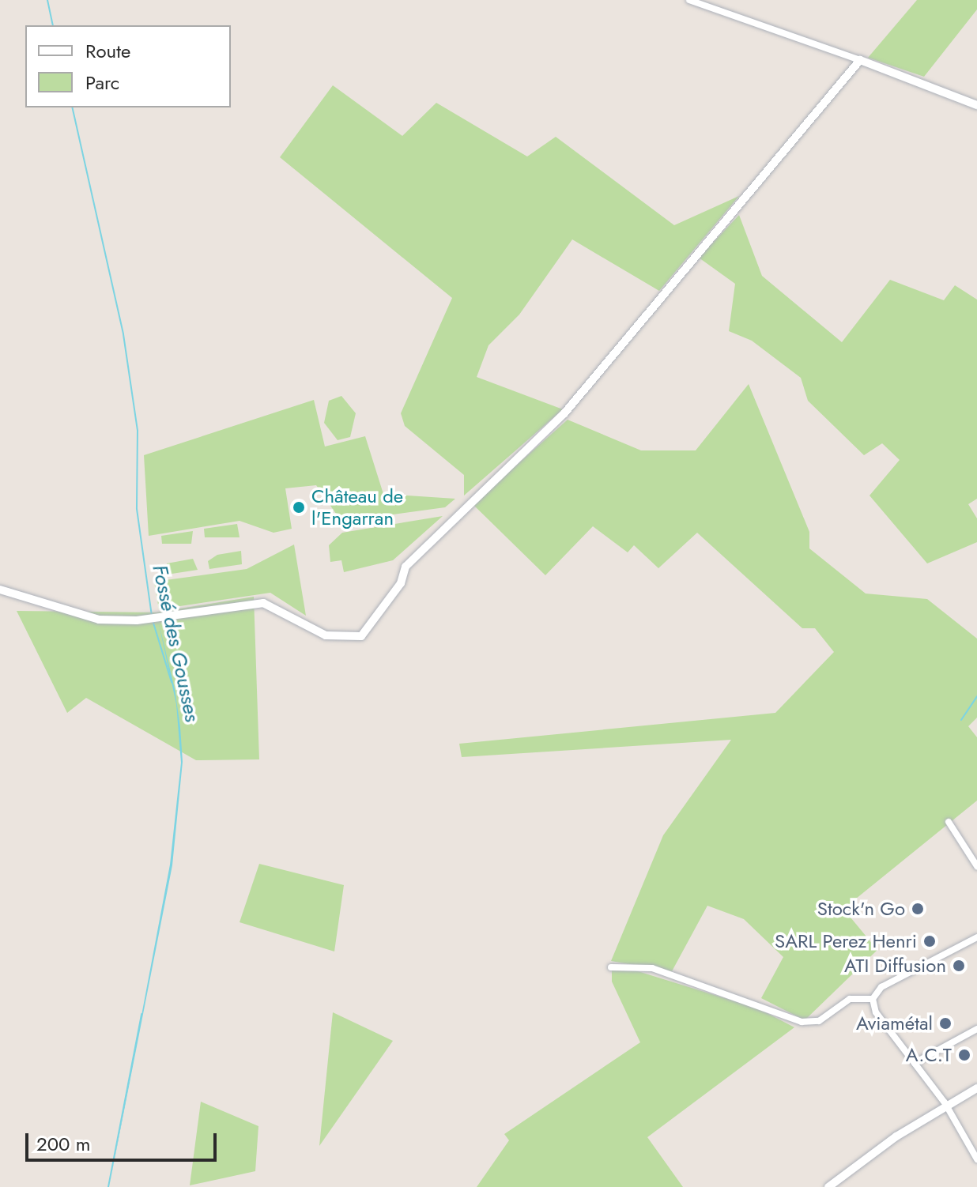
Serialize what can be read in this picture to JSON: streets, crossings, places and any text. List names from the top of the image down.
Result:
{
  "water": ["Fossé des Gousses"],
  "places": [
    "Château de l'Engarran",
    "Stock'n Go",
    "SARL Perez Henri",
    "ATI Diffusion",
    "Aviamétal",
    "A.C.T"
  ],
  "legend": ["Route", "Parc"],
  "scale_bar": "200 m"
}
